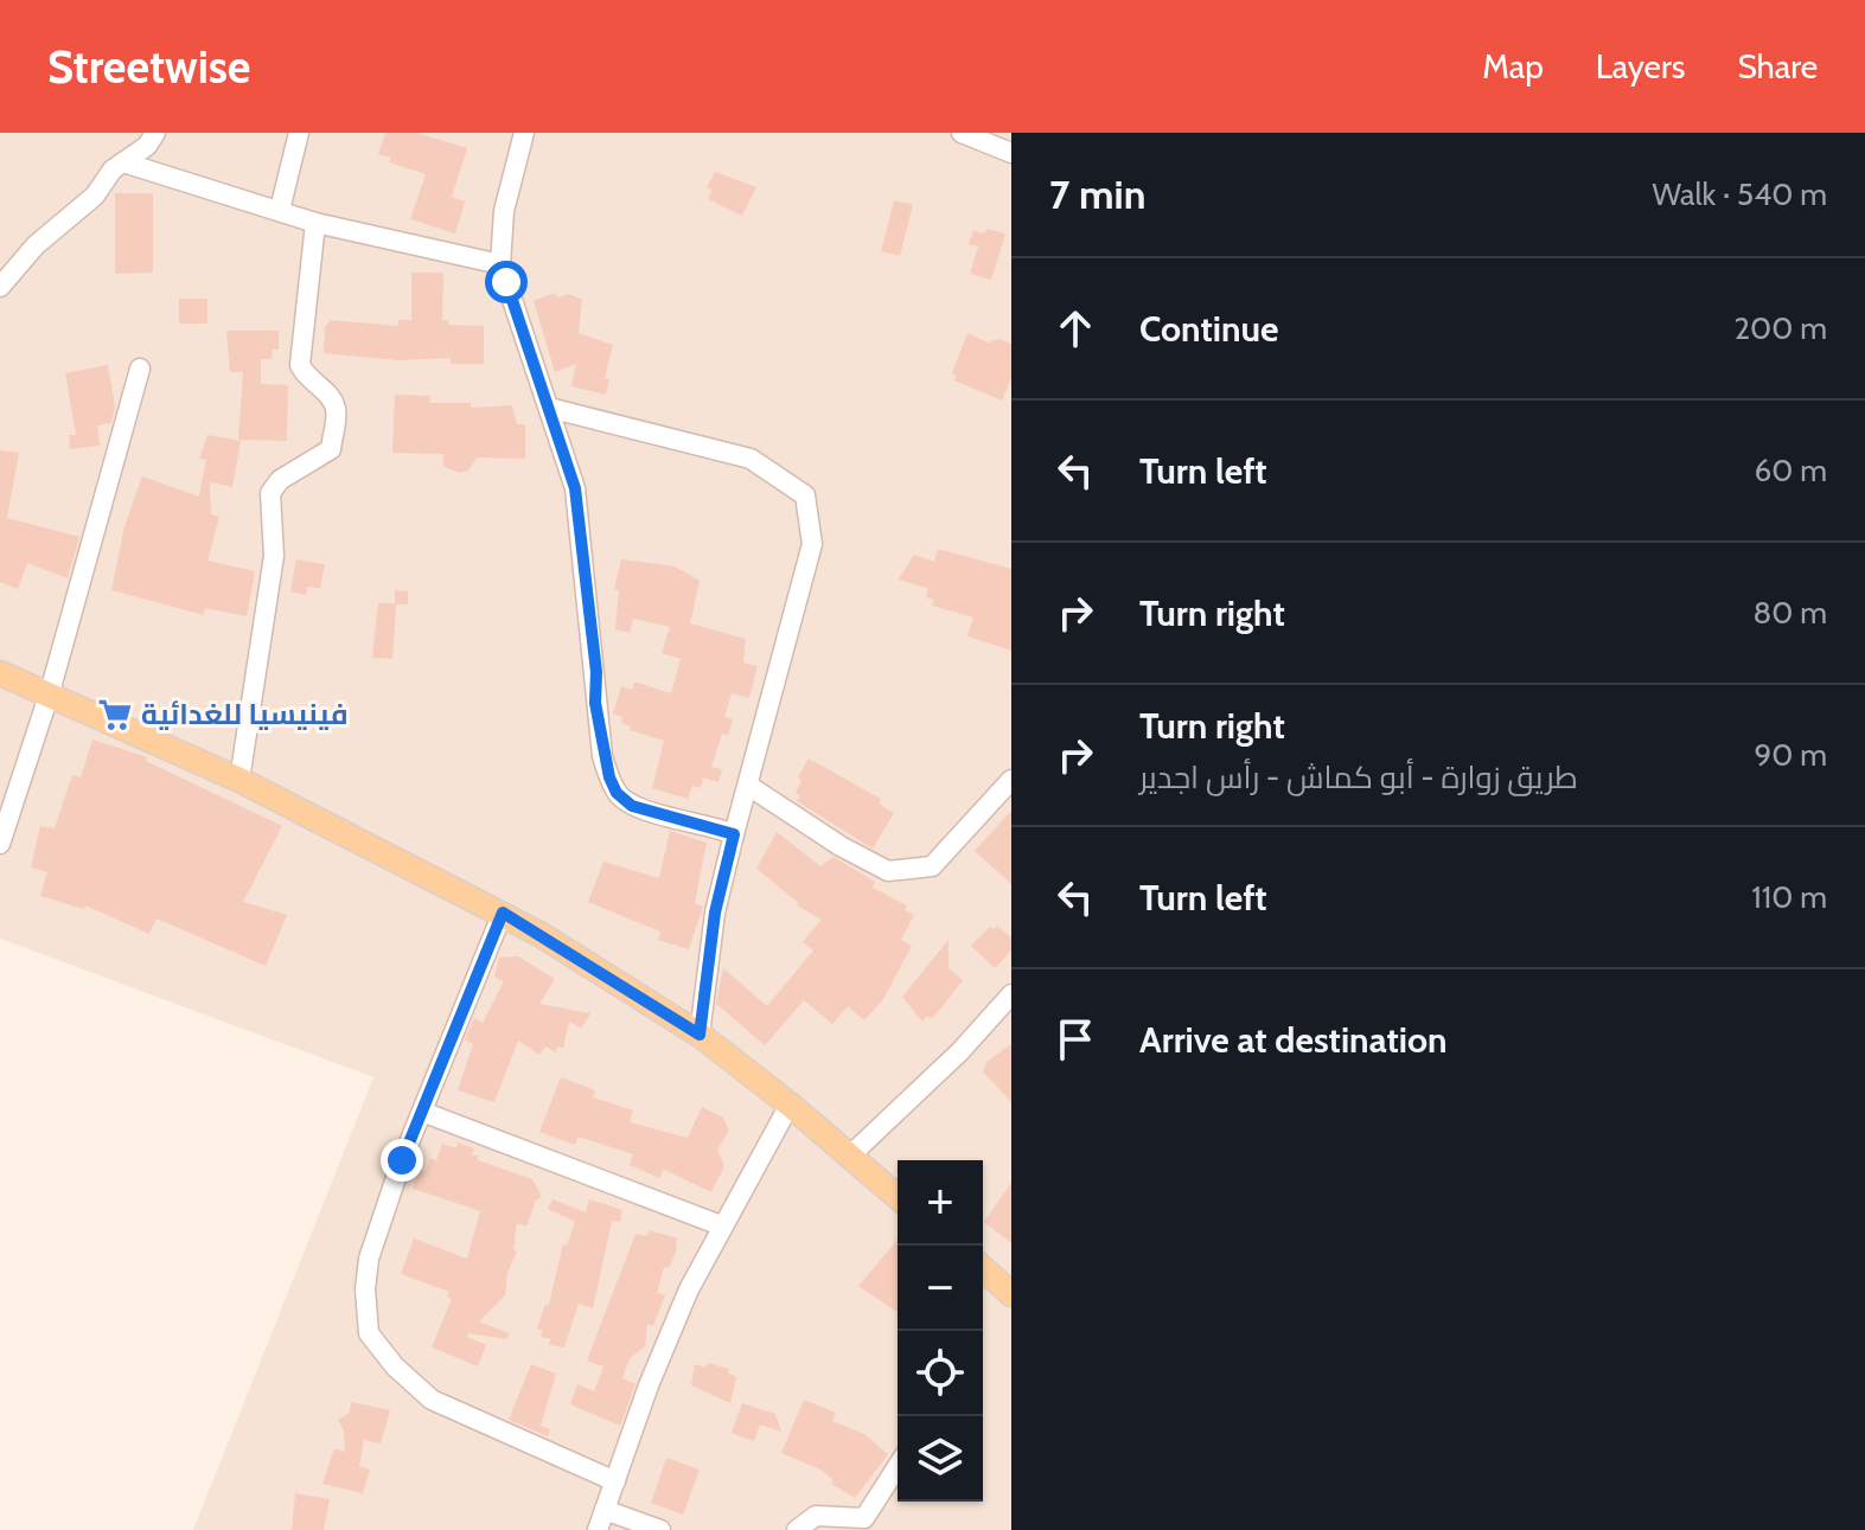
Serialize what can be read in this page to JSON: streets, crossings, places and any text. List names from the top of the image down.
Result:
{
  "places": {
    "supermarket": ["فينيسيا للغدائية"]
  },
  "page": {
    "header": "Streetwise",
    "nav": ["Map", "Layers", "Share"],
    "heading": ["7 min", "Walk · 540 m"],
    "list": [
      ["Continue", "200 m"],
      ["Turn left", "60 m"],
      ["Turn right", "80 m"],
      ["Turn right", "طريق زوارة - أبو كماش - رأس اجدير", "90 m"],
      ["Turn left", "110 m"],
      "Arrive at destination"
    ],
    "map_buttons": ["+", "−"]
  }
}
